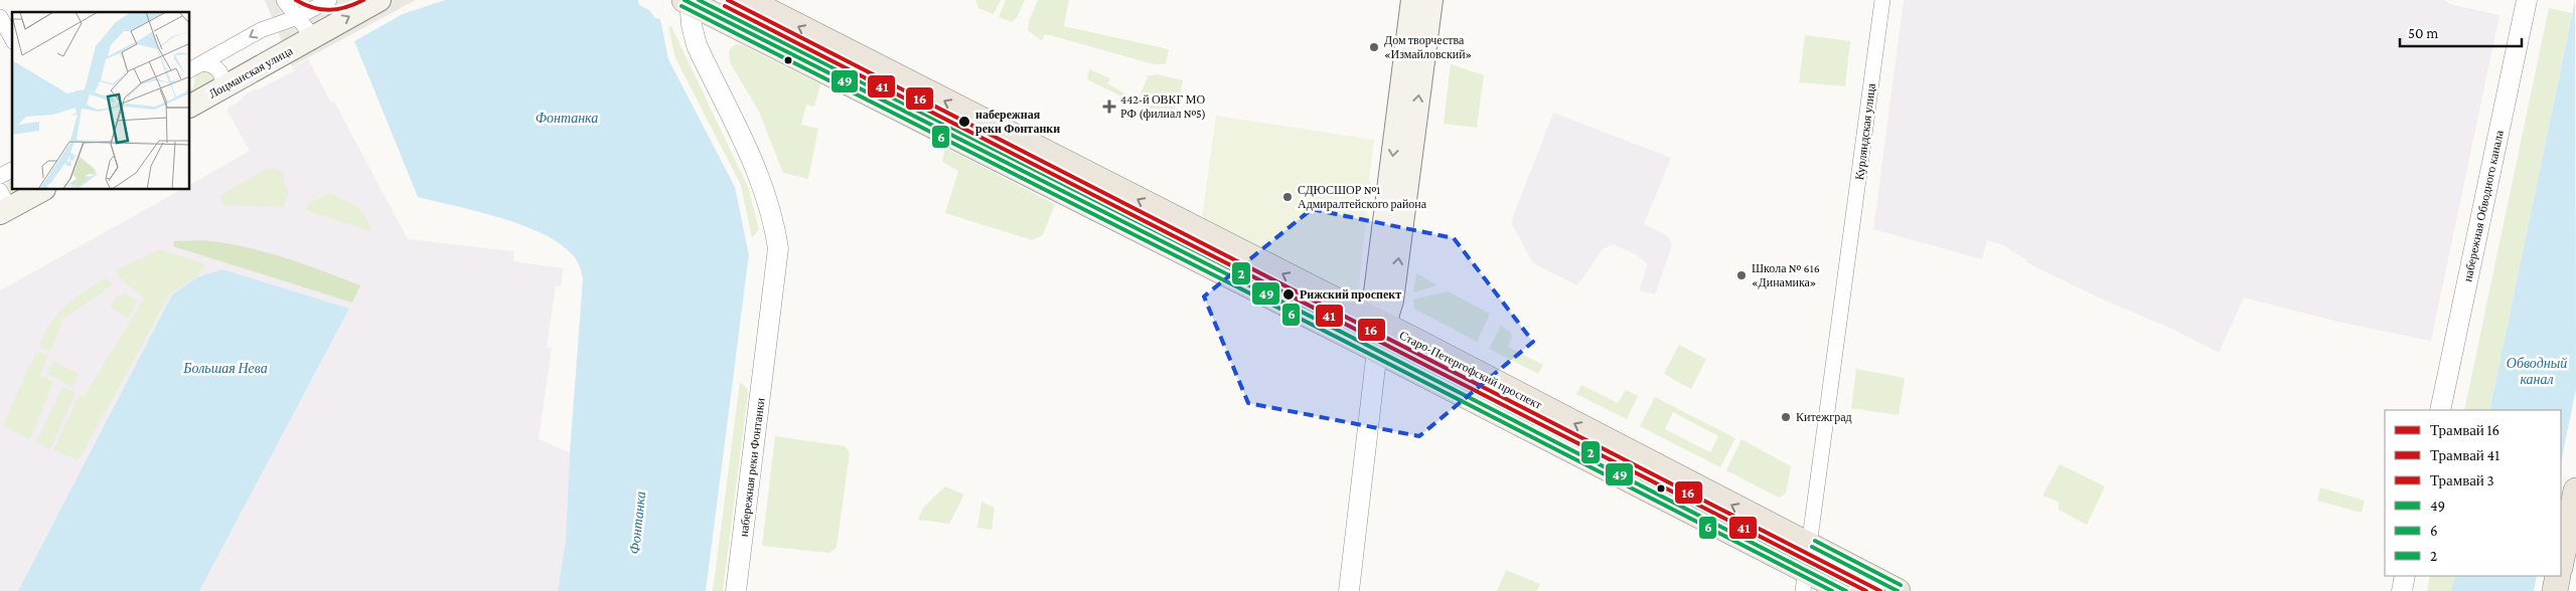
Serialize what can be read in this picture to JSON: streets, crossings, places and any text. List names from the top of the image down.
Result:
{
  "streets": {
    "main road": ["Лоцманская улица", "Старо-Петергофский проспект"],
    "street": ["Курляндская улица", "набережная Обводного канала", "набережная реки Фонтанки"]
  },
  "crossings": [
    ["Курляндская улица", "Старо-Петергофский проспект"],
    ["Старо-Петергофский проспект", "набережная реки Фонтанки"]
  ],
  "one_way": ["Лоцманская улица"],
  "water": ["Фонтанка", "Обводный канал", "Большая Нева"],
  "places": {
    "other": [
      "Дом творчества «Измайловский»",
      "набережная реки Фонтанки",
      "СДЮСШОР №1 Адмиралтейского района",
      "Школа № 616 «Динамика»",
      "Рижский проспект",
      "Китежград"
    ],
    "health": ["442-й ОВКГ МО РФ (филиал №5)"]
  },
  "lines": [
    "tram line 16",
    "tram line 3",
    "transit line 49",
    "transit line 2",
    "tram line 41",
    "transit line 6"
  ],
  "legend": [
    "Трамвай 16",
    "Трамвай 41",
    "Трамвай 3",
    "49",
    "6",
    "2"
  ],
  "scale_bar": "50 m"
}
